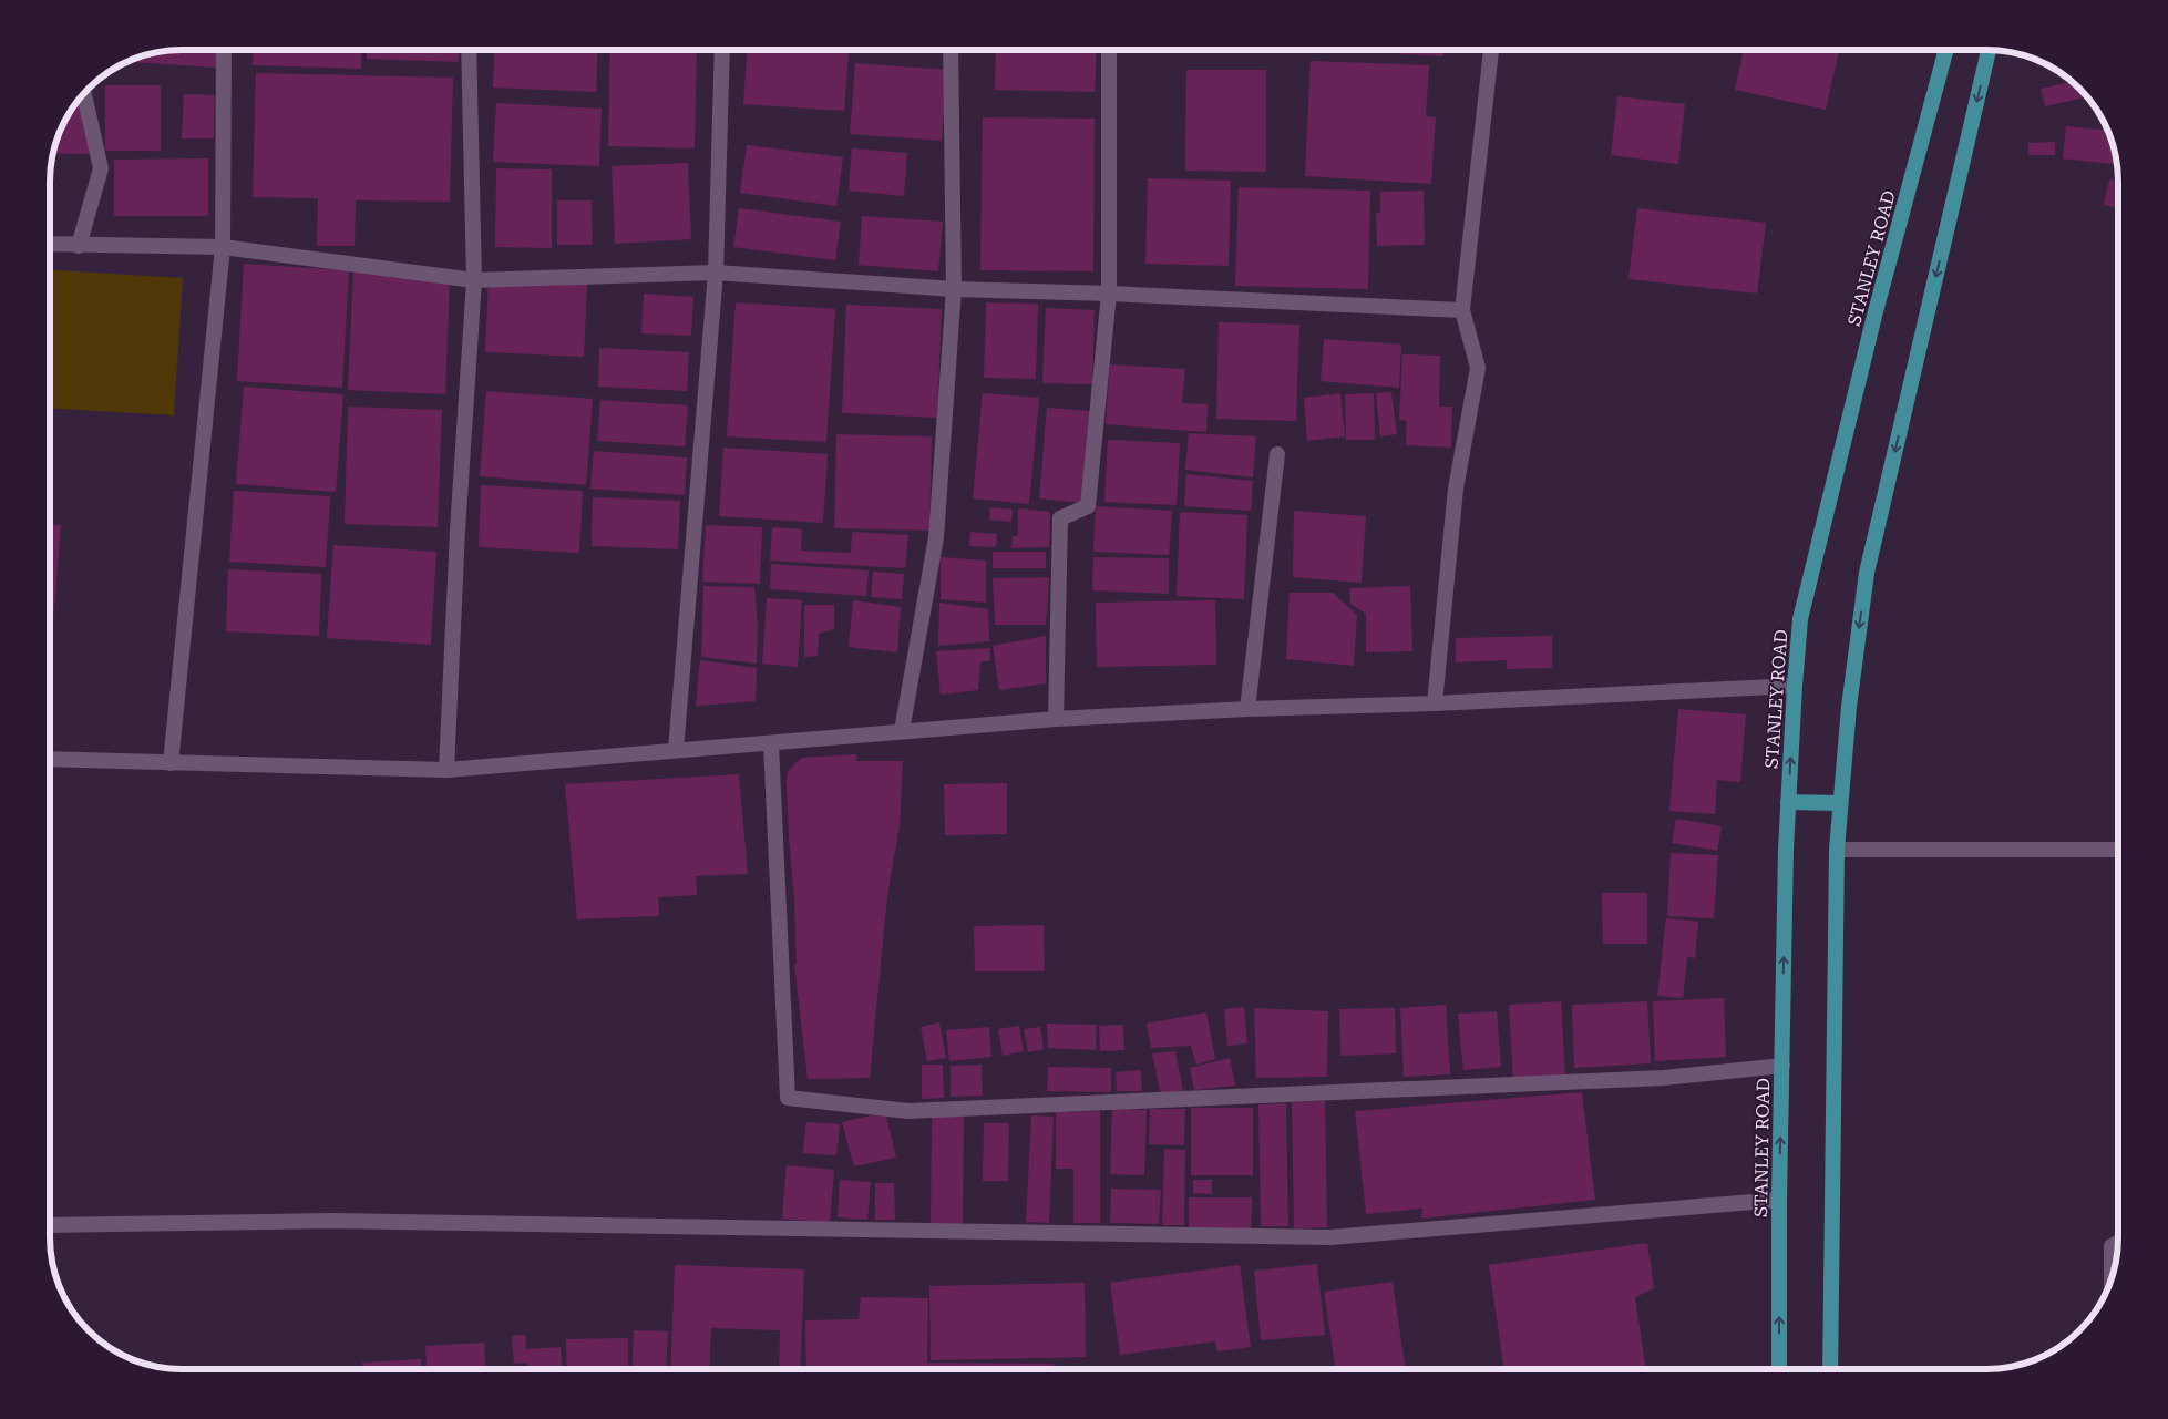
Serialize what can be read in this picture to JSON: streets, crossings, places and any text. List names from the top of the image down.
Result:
{
  "streets": {
    "main road": ["STANLEY ROAD"]
  }
}
